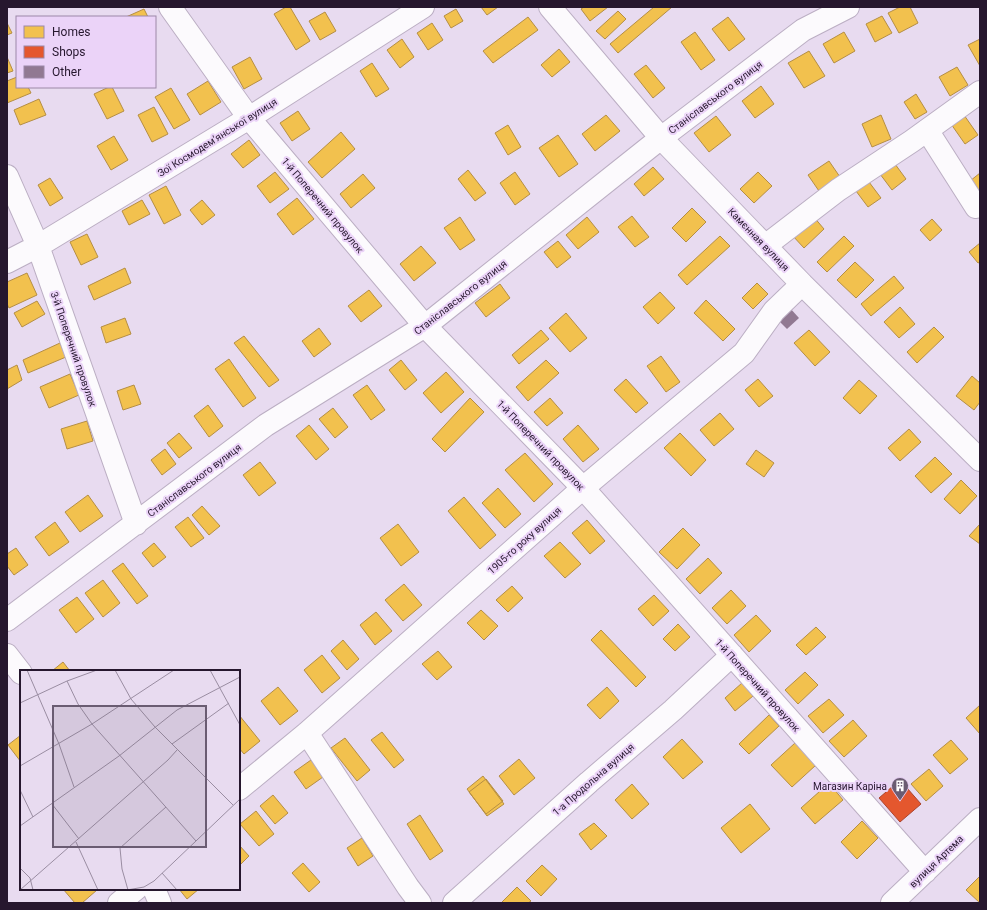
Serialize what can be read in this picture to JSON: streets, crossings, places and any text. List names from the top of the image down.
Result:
{
  "streets": {
    "street": [
      "Станіславського вулиця",
      "Зої Космодем’янської вулиця",
      "1-й Поперечний провулок",
      "Камєнная вулиця",
      "3-й Поперечний провулок",
      "1905-го року вулиця",
      "1-а Продольна вулиця",
      "вулиця Артема"
    ]
  },
  "crossings": [
    ["Станіславського вулиця", "1-й Поперечний провулок"],
    ["Станіславського вулиця", "Камєнная вулиця"],
    ["Станіславського вулиця", "3-й Поперечний провулок"],
    ["Зої Космодем’янської вулиця", "1-й Поперечний провулок"],
    ["Зої Космодем’янської вулиця", "3-й Поперечний провулок"],
    ["1-й Поперечний провулок", "1905-го року вулиця"],
    ["1-й Поперечний провулок", "1-а Продольна вулиця"],
    ["1-й Поперечний провулок", "вулиця Артема"],
    ["Камєнная вулиця", "1905-го року вулиця"]
  ],
  "places": {
    "building": ["Магазин Каріна"]
  },
  "legend": ["Homes", "Shops", "Other"]
}
